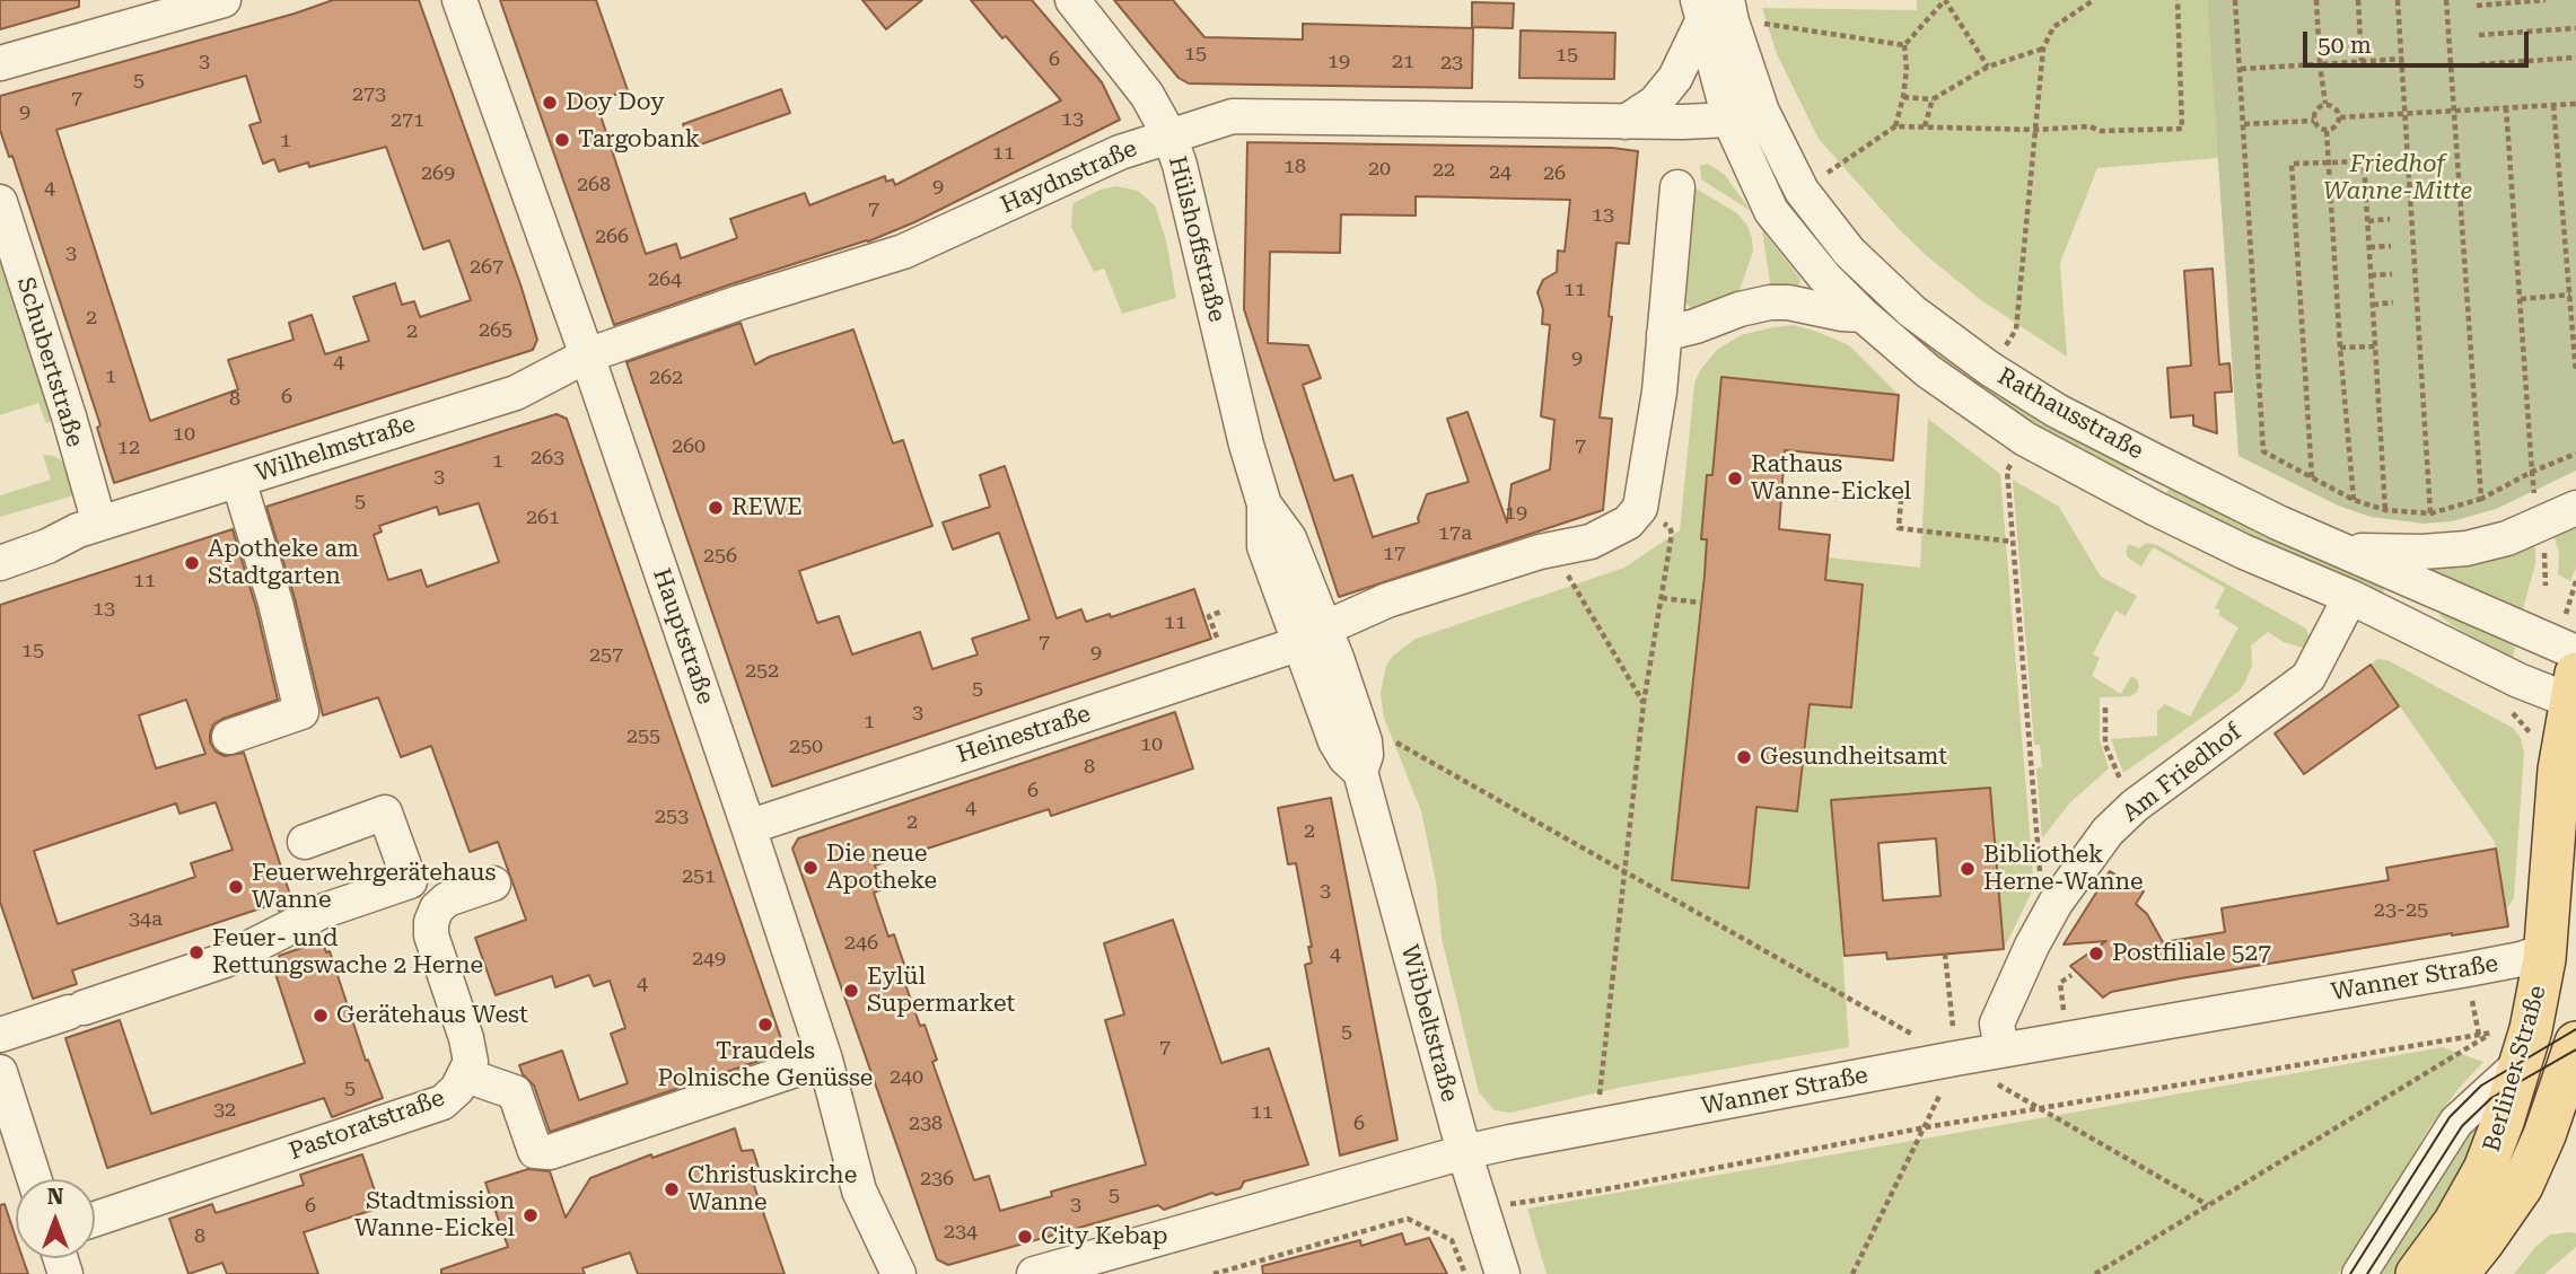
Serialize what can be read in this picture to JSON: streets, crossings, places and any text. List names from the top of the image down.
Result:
{
  "streets": {
    "main road": ["Berliner Straße"],
    "street": [
      "Haydnstraße",
      "Hülshoffstraße",
      "Schubertstraße",
      "Rathausstraße",
      "Wilhelmstraße",
      "Hauptstraße",
      "Heinestraße",
      "Am Friedhof",
      "Wanner Straße",
      "Wibbeltstraße",
      "Pastoratstraße"
    ]
  },
  "crossings": [
    ["Haydnstraße", "Hülshoffstraße"],
    ["Haydnstraße", "Rathausstraße"],
    ["Haydnstraße", "Wilhelmstraße"],
    ["Haydnstraße", "Hauptstraße"],
    ["Hülshoffstraße", "Heinestraße"],
    ["Hülshoffstraße", "Wibbeltstraße"],
    ["Schubertstraße", "Wilhelmstraße"],
    ["Rathausstraße", "Am Friedhof"],
    ["Rathausstraße", "Berliner Straße"],
    ["Wilhelmstraße", "Hauptstraße"],
    ["Hauptstraße", "Heinestraße"],
    ["Heinestraße", "Wibbeltstraße"],
    ["Am Friedhof", "Wanner Straße"],
    ["Wanner Straße", "Wibbeltstraße"],
    ["Wanner Straße", "Berliner Straße"]
  ],
  "parks": ["Friedhof Wanne-Mitte"],
  "places": [
    "Doy Doy",
    "Targobank",
    "Rathaus Wanne-Eickel",
    "REWE",
    "Apotheke am Stadtgarten",
    "Gesundheitsamt",
    "Die neue Apotheke",
    "Bibliothek Herne-Wanne",
    "Feuerwehrgerätehaus Wanne",
    "Feuer- und Rettungswache 2 Herne",
    "Postfiliale 527",
    "Eylül Supermarket",
    "Gerätehaus West",
    "Traudels Polnische Genüsse",
    "Christuskirche Wanne",
    "Stadtmission Wanne-Eickel",
    "City Kebap"
  ],
  "house_numbers": [
    "15",
    "15",
    "6",
    "3",
    "19",
    "21",
    "23",
    "5",
    "273",
    "7",
    "9",
    "13",
    "271",
    "1",
    "11",
    "18",
    "20",
    "22",
    "24",
    "269",
    "26",
    "268",
    "9",
    "4",
    "7",
    "13",
    "266",
    "3",
    "267",
    "264",
    "11",
    "2",
    "265",
    "2",
    "9",
    "4",
    "1",
    "262",
    "6",
    "8",
    "10",
    "260",
    "7",
    "12",
    "263",
    "1",
    "3",
    "5",
    "19",
    "261",
    "17a",
    "17",
    "256",
    "11",
    "13",
    "11",
    "7",
    "15",
    "9",
    "257",
    "252",
    "5",
    "3",
    "1",
    "255",
    "10",
    "250",
    "8",
    "6",
    "4",
    "253",
    "2",
    "2",
    "251",
    "3",
    "23-25",
    "34a",
    "246",
    "4",
    "249",
    "4",
    "5",
    "7",
    "240",
    "5",
    "32",
    "11",
    "238",
    "6",
    "236",
    "5",
    "3",
    "6",
    "234",
    "8"
  ],
  "scale_bar": "50 m",
  "north": "top"
}
